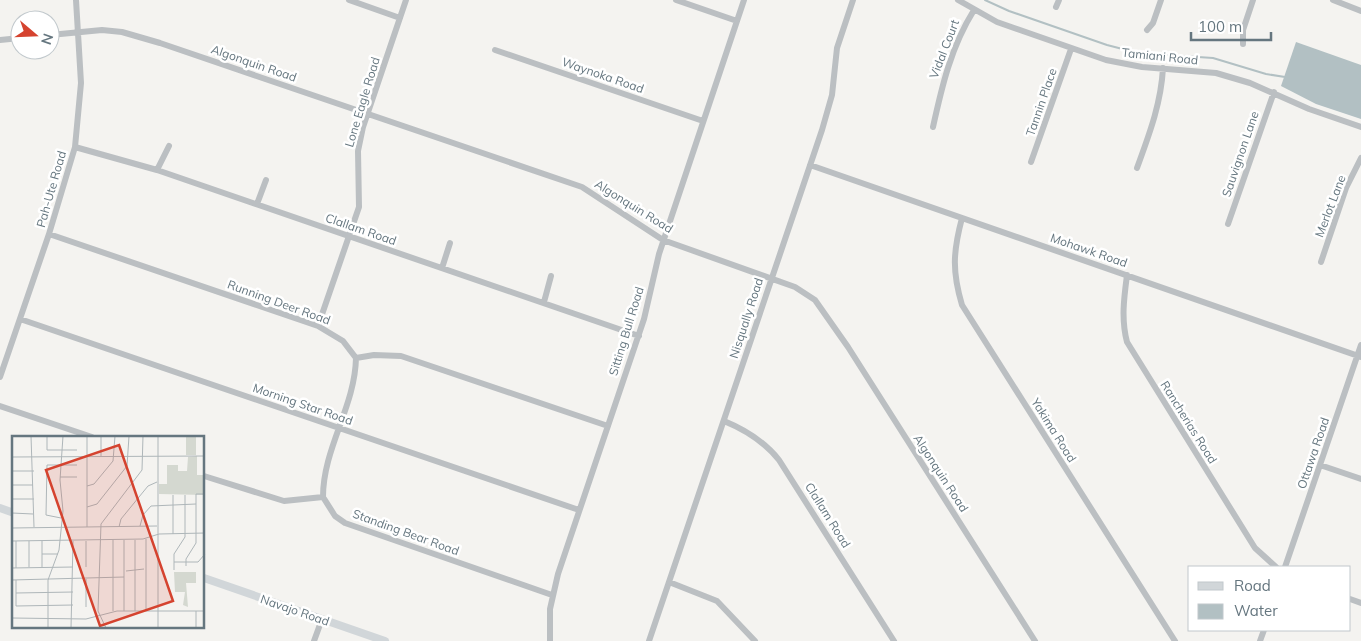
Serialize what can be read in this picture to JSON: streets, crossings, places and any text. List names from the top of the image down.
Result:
{
  "streets": {
    "main road": ["Navajo Road"],
    "street": [
      "Vidal Court",
      "Tamiani Road",
      "Algonquin Road",
      "Waynoka Road",
      "Lone Eagle Road",
      "Tannin Place",
      "Sauvignon Lane",
      "Pah-Ute Road",
      "Merlot Lane",
      "Clallam Road",
      "Mohawk Road",
      "Running Deer Road",
      "Nisqually Road",
      "Sitting Bull Road",
      "Morning Star Road",
      "Rancherias Road",
      "Yakima Road",
      "Ottawa Road",
      "Standing Bear Road"
    ]
  },
  "crossings": [
    ["Vidal Court", "Tamiani Road"],
    ["Tamiani Road", "Tannin Place"],
    ["Tamiani Road", "Sauvignon Lane"],
    ["Algonquin Road", "Lone Eagle Road"],
    ["Algonquin Road", "Pah-Ute Road"],
    ["Algonquin Road", "Nisqually Road"],
    ["Algonquin Road", "Sitting Bull Road"],
    ["Waynoka Road", "Sitting Bull Road"],
    ["Lone Eagle Road", "Clallam Road"],
    ["Lone Eagle Road", "Running Deer Road"],
    ["Pah-Ute Road", "Clallam Road"],
    ["Pah-Ute Road", "Running Deer Road"],
    ["Pah-Ute Road", "Morning Star Road"],
    ["Clallam Road", "Nisqually Road"],
    ["Clallam Road", "Sitting Bull Road"],
    ["Mohawk Road", "Nisqually Road"],
    ["Mohawk Road", "Rancherias Road"],
    ["Mohawk Road", "Yakima Road"],
    ["Mohawk Road", "Ottawa Road"],
    ["Sitting Bull Road", "Morning Star Road"],
    ["Sitting Bull Road", "Standing Bear Road"]
  ],
  "legend": ["Road", "Water"],
  "scale_bar": "100 m",
  "north": "right"
}
